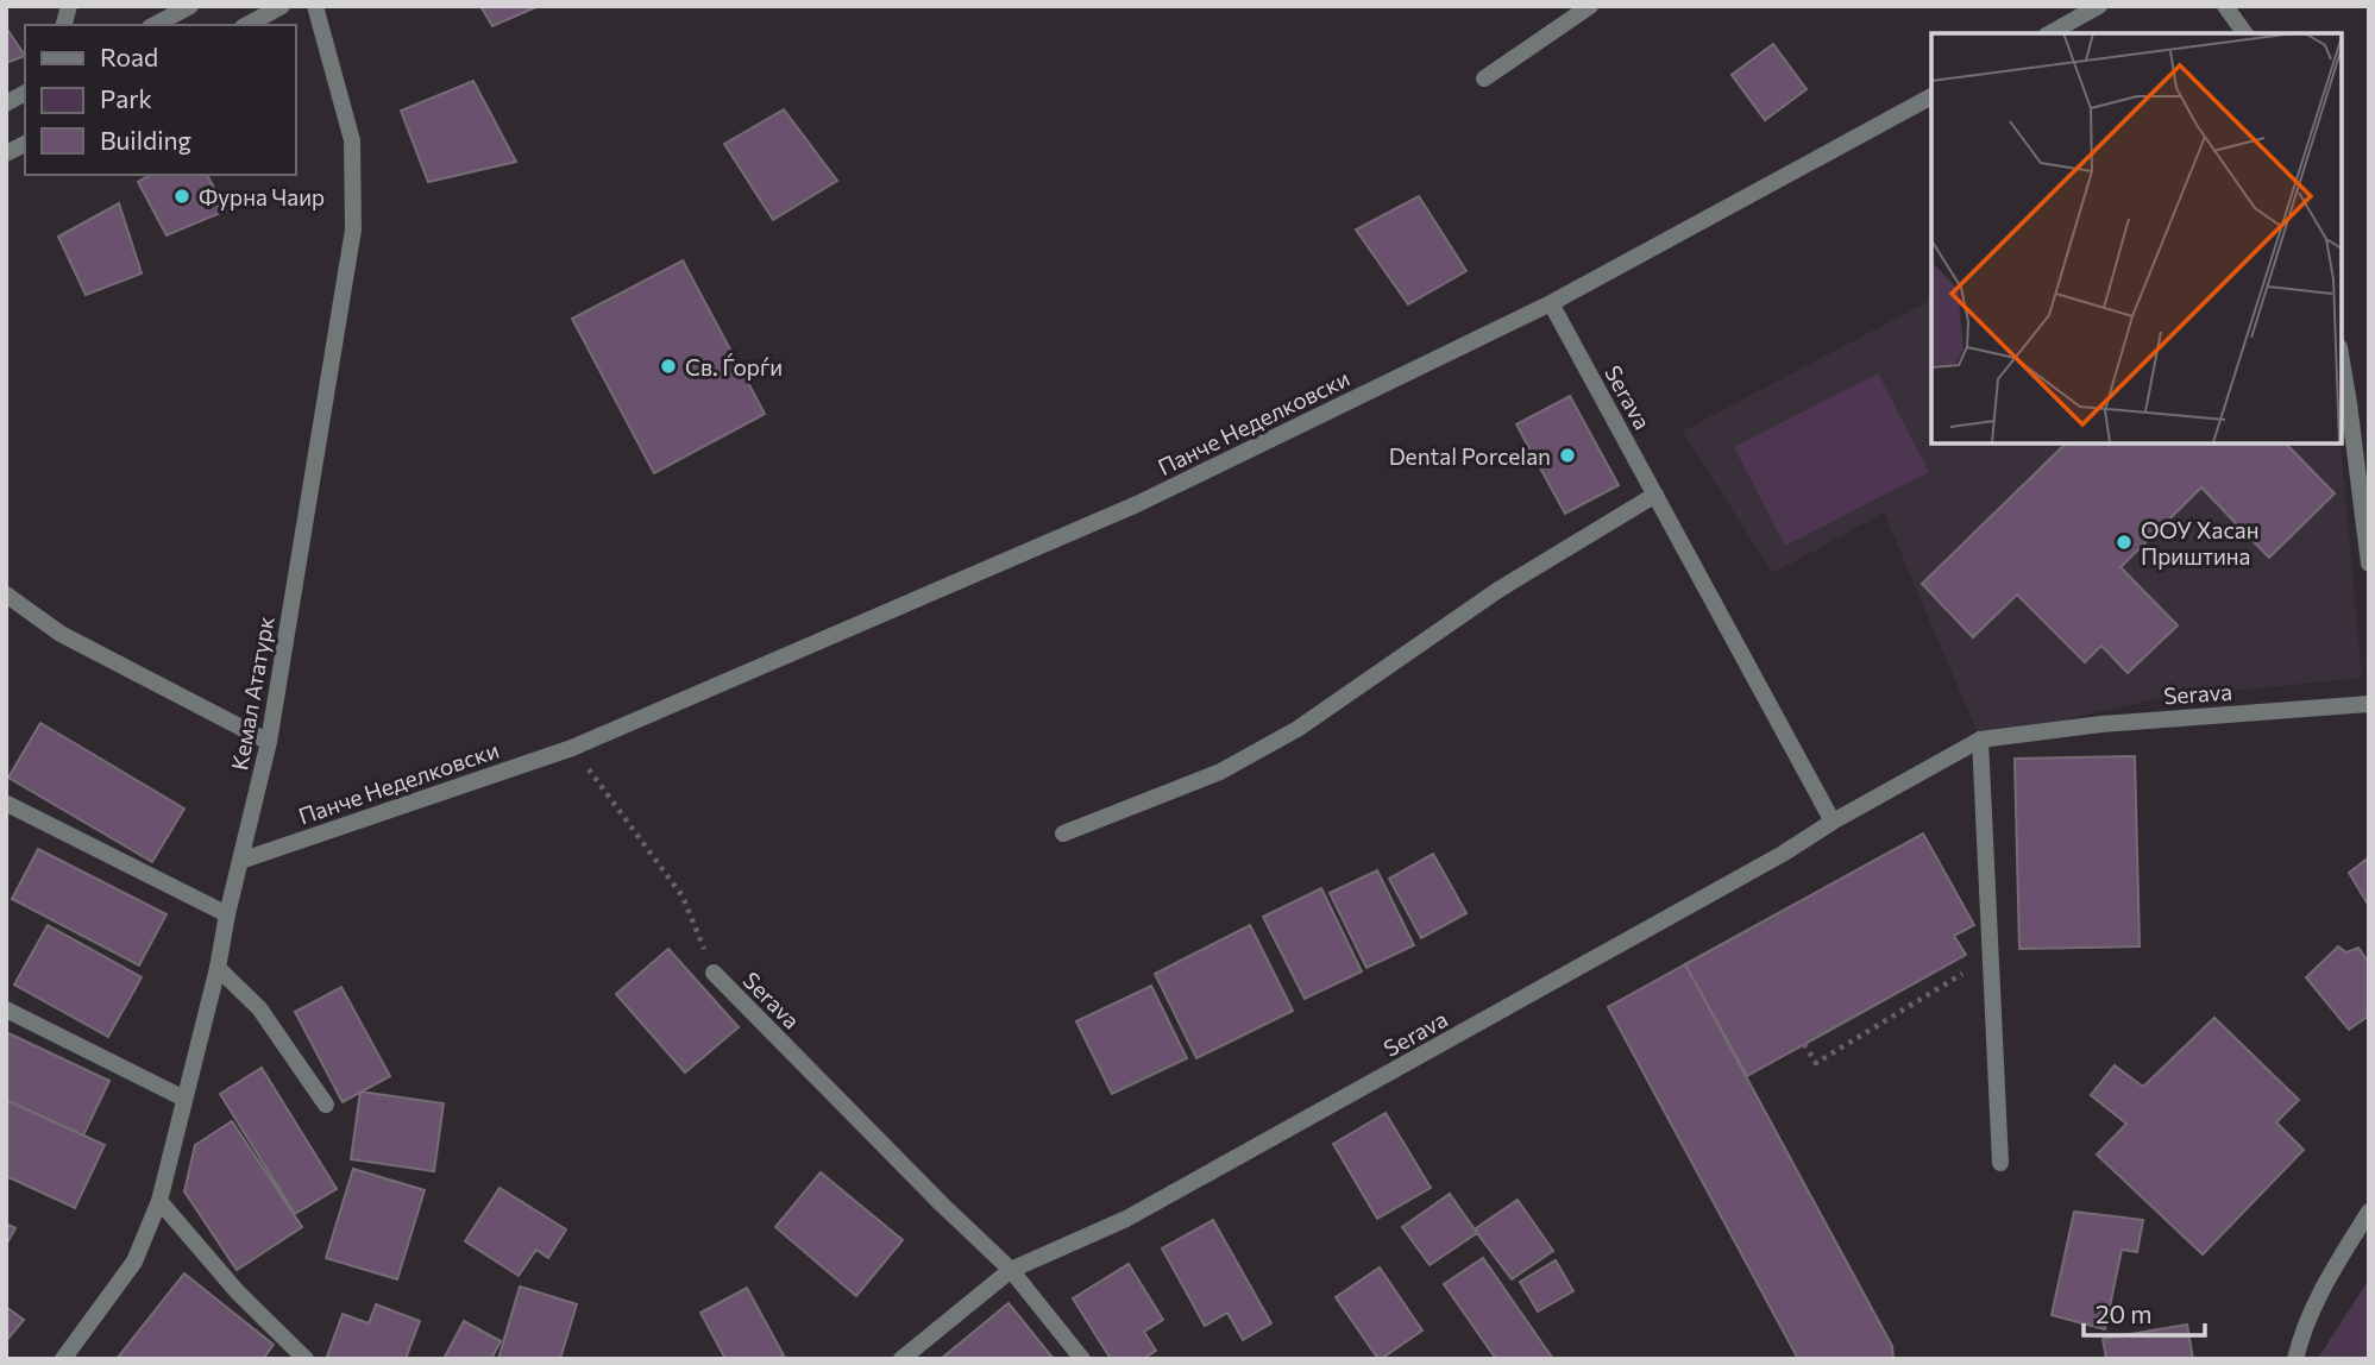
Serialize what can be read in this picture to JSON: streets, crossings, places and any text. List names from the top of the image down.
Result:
{
  "streets": {
    "street": ["Serava", "Панче Неделковски", "Кемал Ататурк"]
  },
  "crossings": [
    ["Serava", "Панче Неделковски"],
    ["Панче Неделковски", "Кемал Ататурк"]
  ],
  "places": [
    "Фурна Чаир",
    "Св. Ѓорѓи",
    "Dental Porcelan",
    "ООУ Хасан Приштина"
  ],
  "legend": ["Road", "Park", "Building"],
  "scale_bar": "20 m"
}
